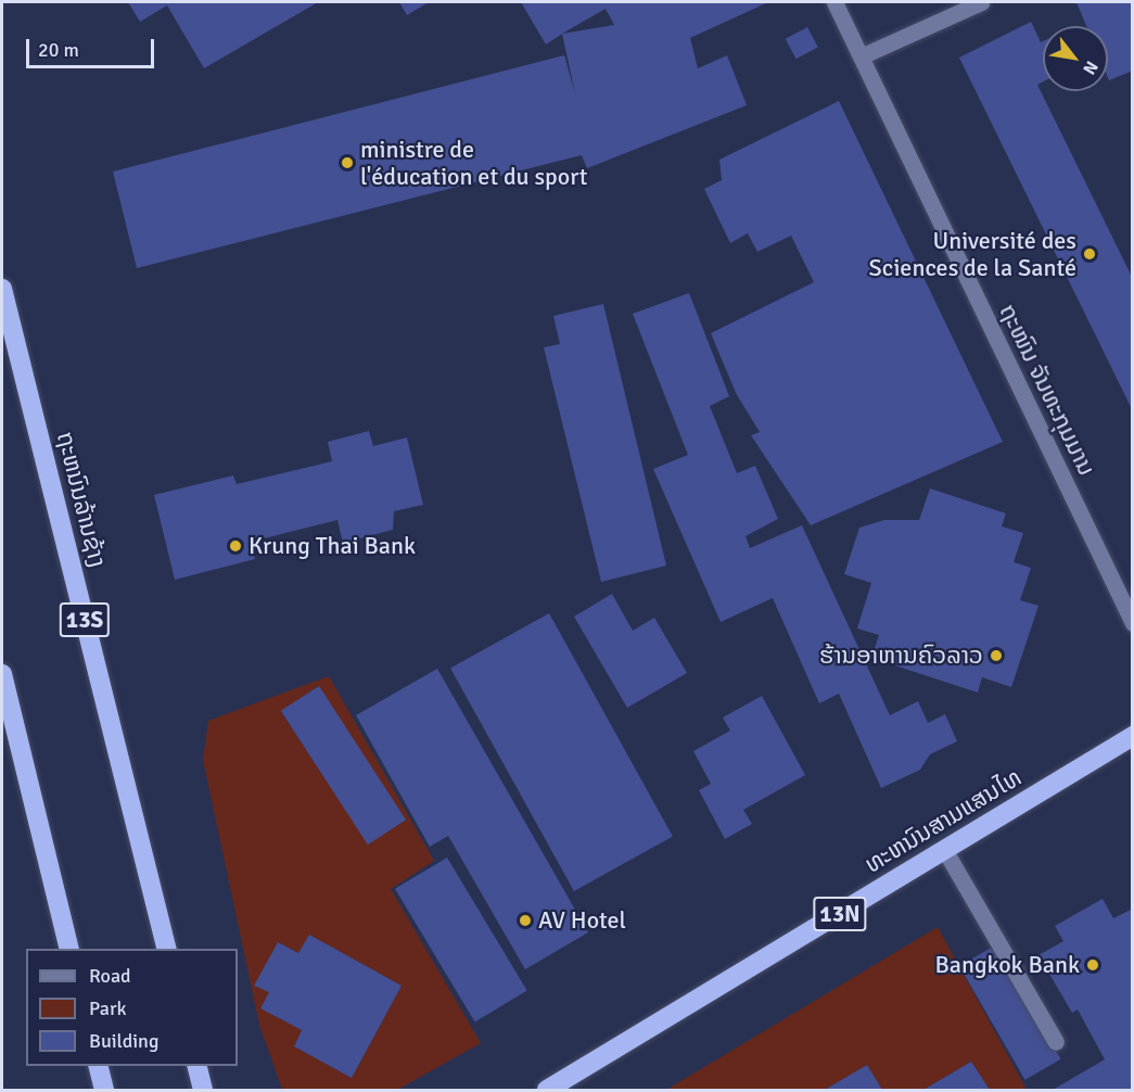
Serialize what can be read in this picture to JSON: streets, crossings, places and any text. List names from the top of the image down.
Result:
{
  "streets": {
    "highway": [
      "ຖະຫນົນລ້ານຊ້າງ",
      "13S",
      "ທະຫນົນສາມແສນໄທ",
      "13N"
    ],
    "street": ["ຖະໜົນ ຈັນທະກຸມມານ"]
  },
  "places": [
    "ministre de l'éducation et du sport",
    "Université des Sciences de la Santé",
    "Krung Thai Bank",
    "ຮ້ານອາຫານຄົວລາວ",
    "AV Hotel",
    "Bangkok Bank"
  ],
  "legend": ["Road", "Park", "Building"],
  "scale_bar": "20 m",
  "north": "bottom right"
}
